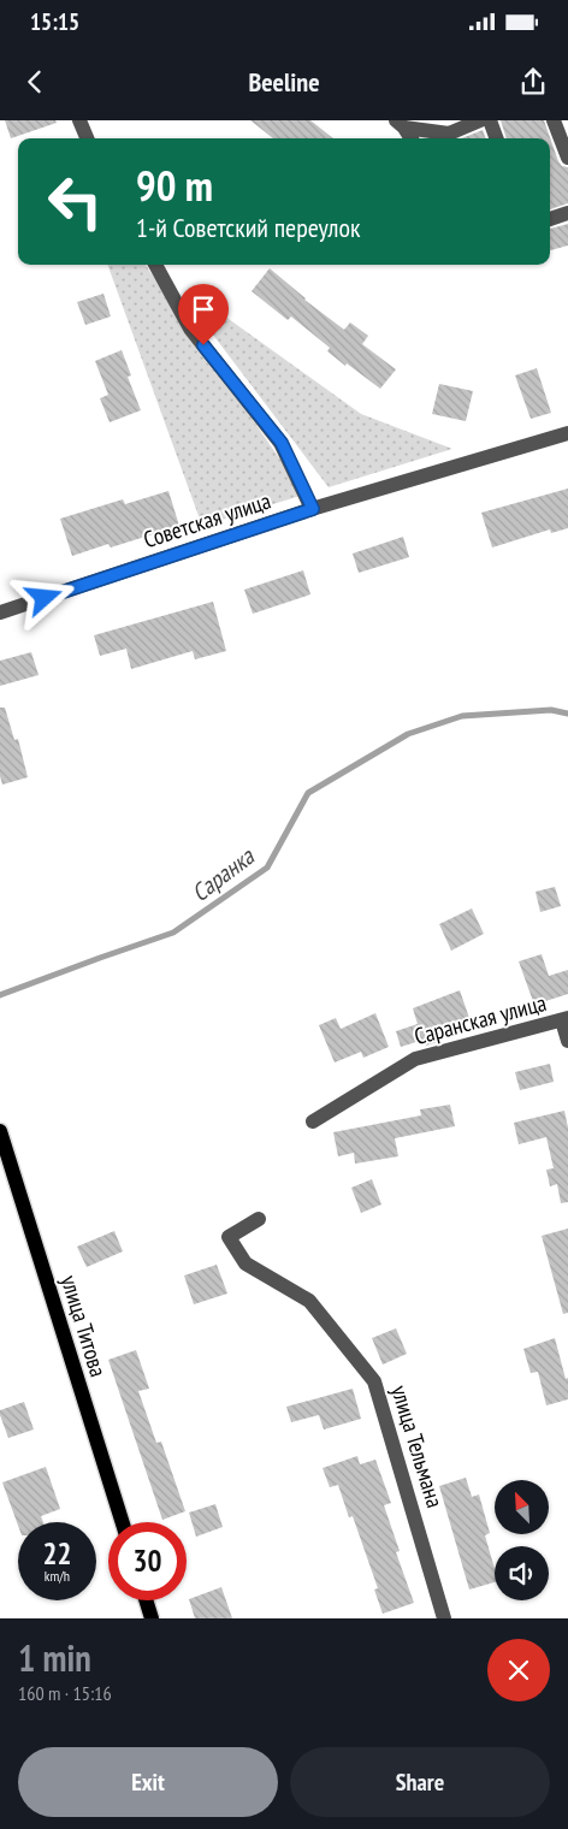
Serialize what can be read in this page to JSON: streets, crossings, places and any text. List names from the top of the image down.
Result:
{
  "streets": {
    "main road": ["улица Титова"],
    "street": ["Советская улица", "Саранская улица", "улица Тельмана"]
  },
  "water": ["Саранка"],
  "north": "top left",
  "page": {
    "status": "15:15",
    "header": "Beeline",
    "turn": ["90 m", "1-й Советский переулок"],
    "speed": "22 km/h",
    "limit": "30",
    "heading": ["1 min", "160 m · 15:16"],
    "buttons": ["Exit", "Share"]
  }
}
